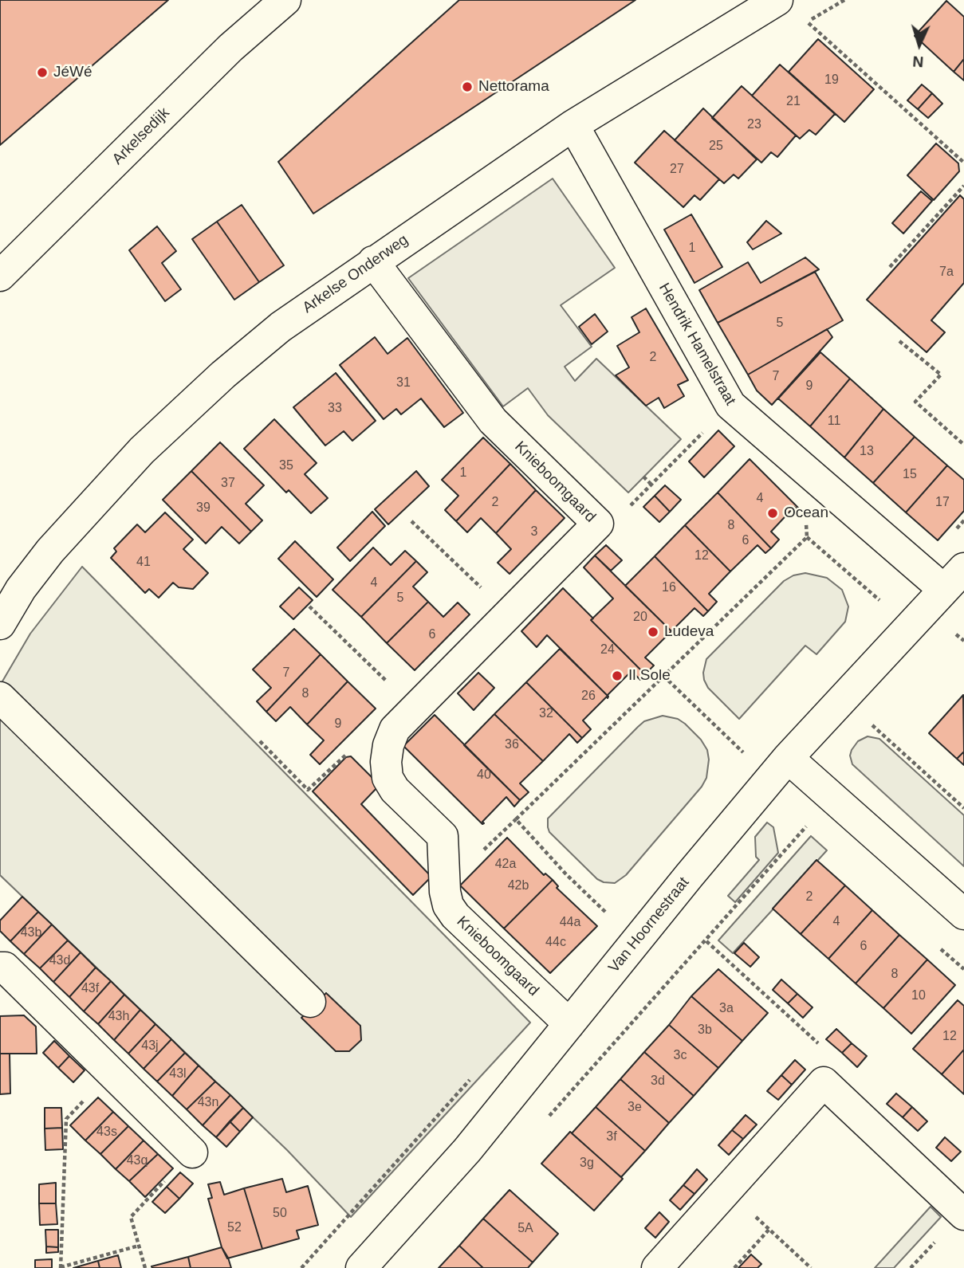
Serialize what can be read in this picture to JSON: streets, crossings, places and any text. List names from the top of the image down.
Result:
{
  "streets": {
    "street": [
      "Arkelsedijk",
      "Arkelse Onderweg",
      "Hendrik Hamelstraat",
      "Knieboomgaard",
      "Van Hoornestraat"
    ]
  },
  "crossings": [
    ["Arkelse Onderweg", "Hendrik Hamelstraat"],
    ["Arkelse Onderweg", "Knieboomgaard"],
    ["Hendrik Hamelstraat", "Van Hoornestraat"],
    ["Knieboomgaard", "Van Hoornestraat"]
  ],
  "places": [
    "JéWé",
    "Nettorama",
    "Ocean",
    "Ludeva",
    "Il Sole"
  ],
  "house_numbers": [
    "19",
    "21",
    "23",
    "25",
    "27",
    "1",
    "7a",
    "5",
    "2",
    "7",
    "31",
    "9",
    "33",
    "11",
    "13",
    "35",
    "1",
    "15",
    "37",
    "4",
    "2",
    "17",
    "39",
    "8",
    "3",
    "6",
    "12",
    "41",
    "4",
    "16",
    "5",
    "20",
    "6",
    "24",
    "7",
    "8",
    "26",
    "32",
    "9",
    "36",
    "40",
    "42a",
    "42b",
    "2",
    "4",
    "44a",
    "43b",
    "44c",
    "6",
    "43d",
    "8",
    "43f",
    "10",
    "3a",
    "43h",
    "3b",
    "12",
    "43j",
    "3c",
    "43l",
    "3d",
    "43n",
    "3e",
    "43s",
    "3f",
    "43q",
    "3g",
    "50",
    "52",
    "5A"
  ],
  "north": "bottom"
}
